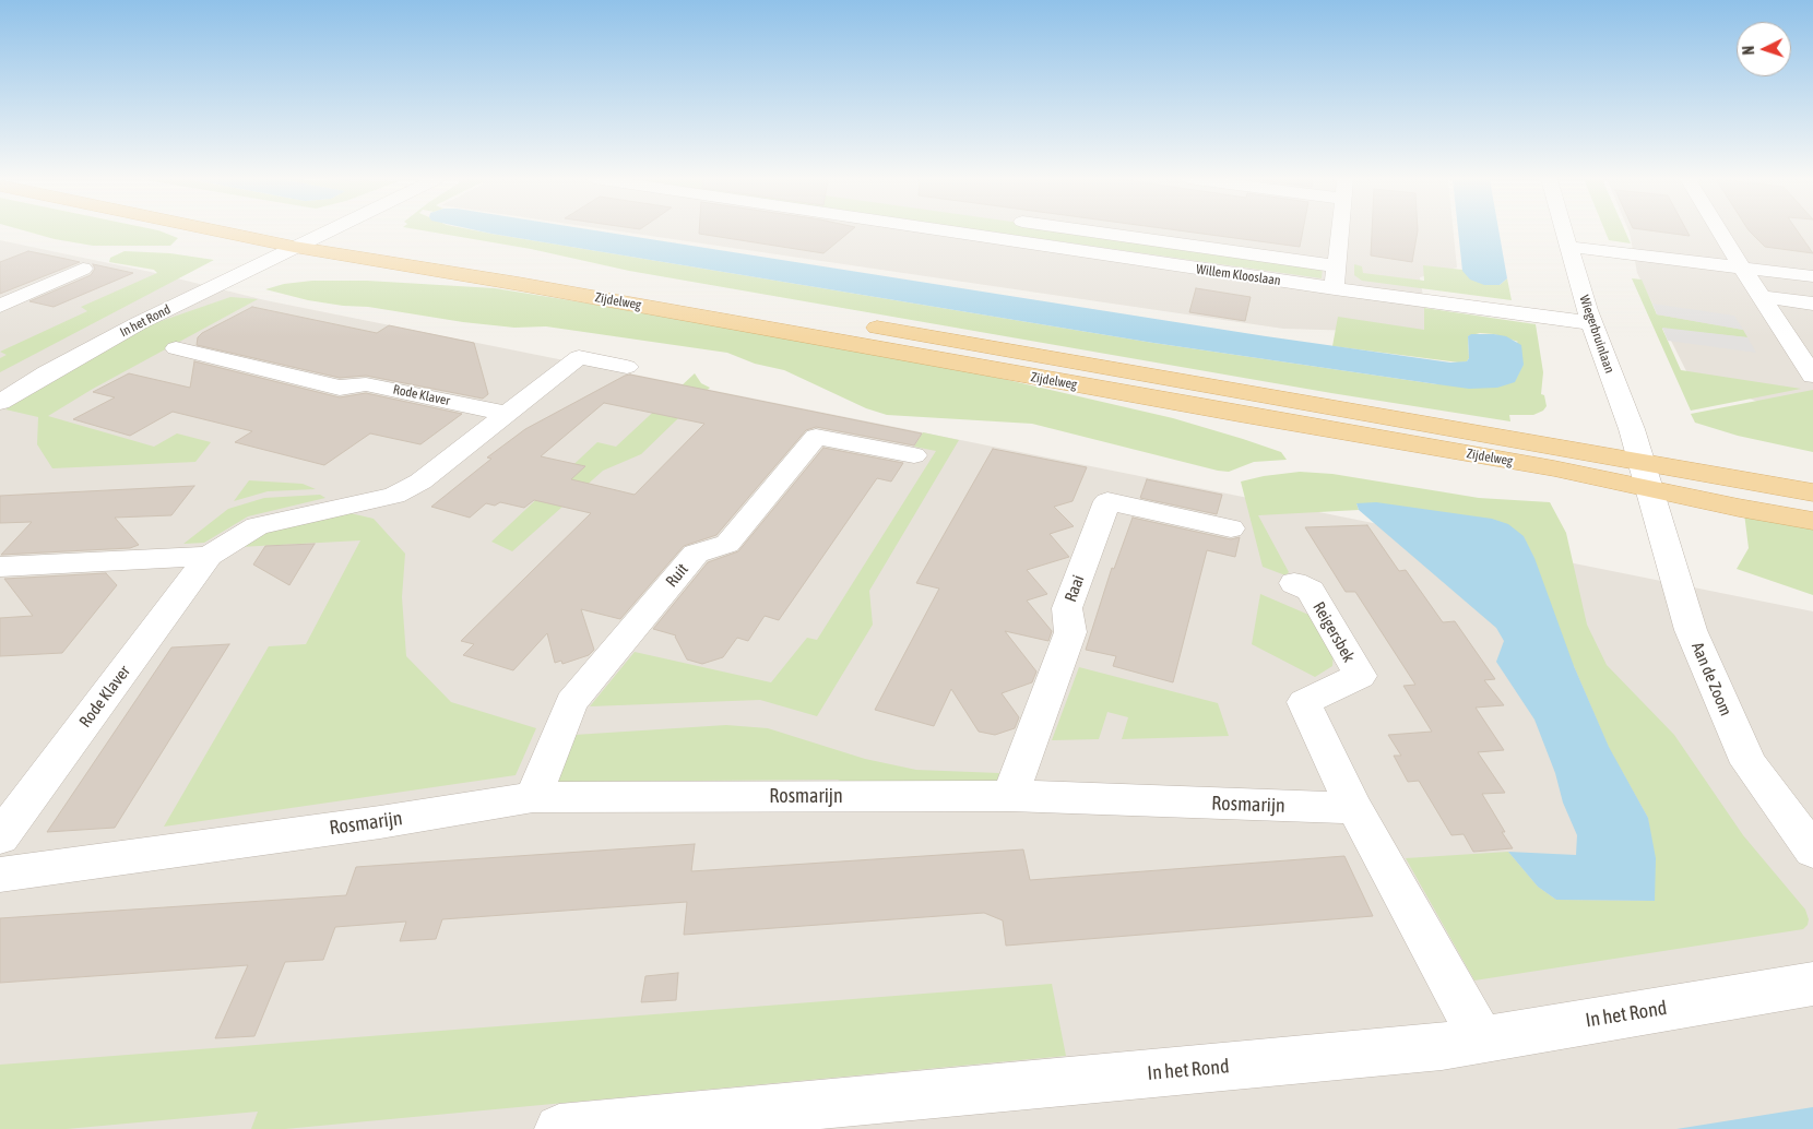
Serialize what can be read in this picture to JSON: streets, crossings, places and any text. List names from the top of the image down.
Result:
{
  "streets": {
    "main road": ["Zijdelweg"],
    "street": [
      "Willem Klooslaan",
      "In het Rond",
      "Wiegerbruinlaan",
      "Rode Klaver",
      "Ruit",
      "Raai",
      "Reigersbek",
      "Aan de Zoom",
      "Rosmarijn"
    ]
  },
  "crossings": [
    ["Willem Klooslaan", "Wiegerbruinlaan"],
    ["Zijdelweg", "In het Rond"],
    ["Zijdelweg", "Wiegerbruinlaan"],
    ["Zijdelweg", "Aan de Zoom"],
    ["Wiegerbruinlaan", "Aan de Zoom"],
    ["Ruit", "Rosmarijn"],
    ["Raai", "Rosmarijn"],
    ["Reigersbek", "Rosmarijn"]
  ],
  "north": "left"
}
